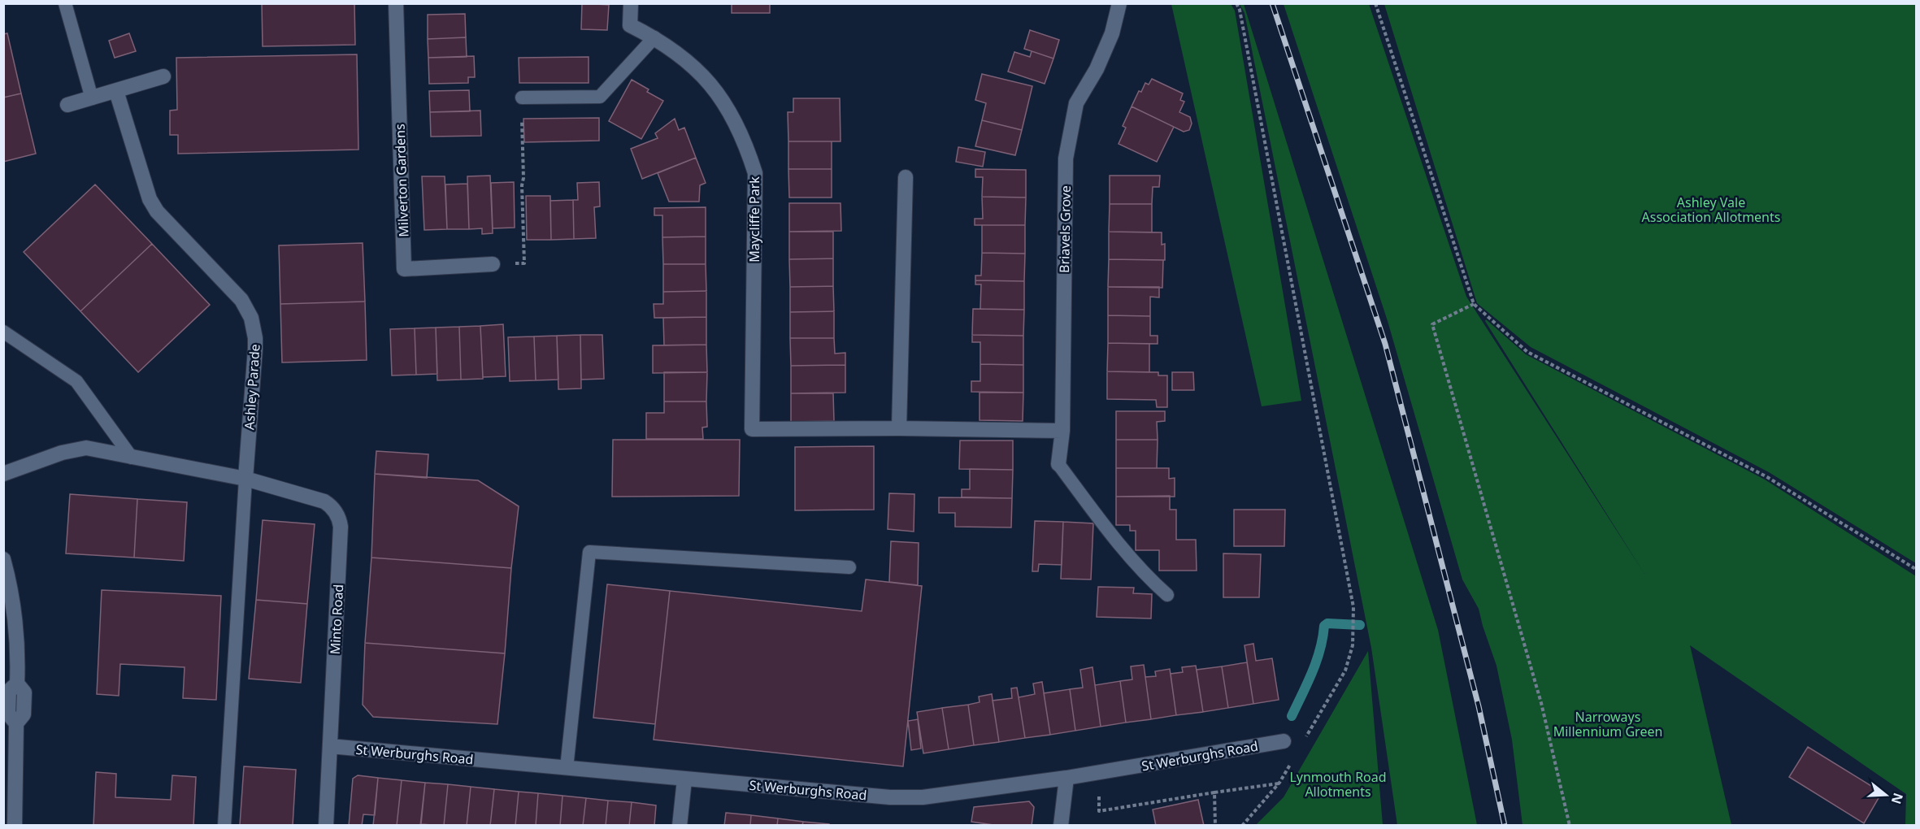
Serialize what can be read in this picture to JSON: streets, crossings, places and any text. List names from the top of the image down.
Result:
{
  "streets": {
    "street": [
      "Milverton Gardens",
      "Maycliffe Park",
      "Briavels Grove",
      "Ashley Parade",
      "Minto Road",
      "St Werburghs Road"
    ]
  },
  "crossings": [
    ["Ashley Parade", "Minto Road"],
    ["Minto Road", "St Werburghs Road"]
  ],
  "parks": ["Ashley Vale Association Allotments", "Narroways Millennium Green", "Lynmouth Road Allotments"],
  "north": "right"
}
